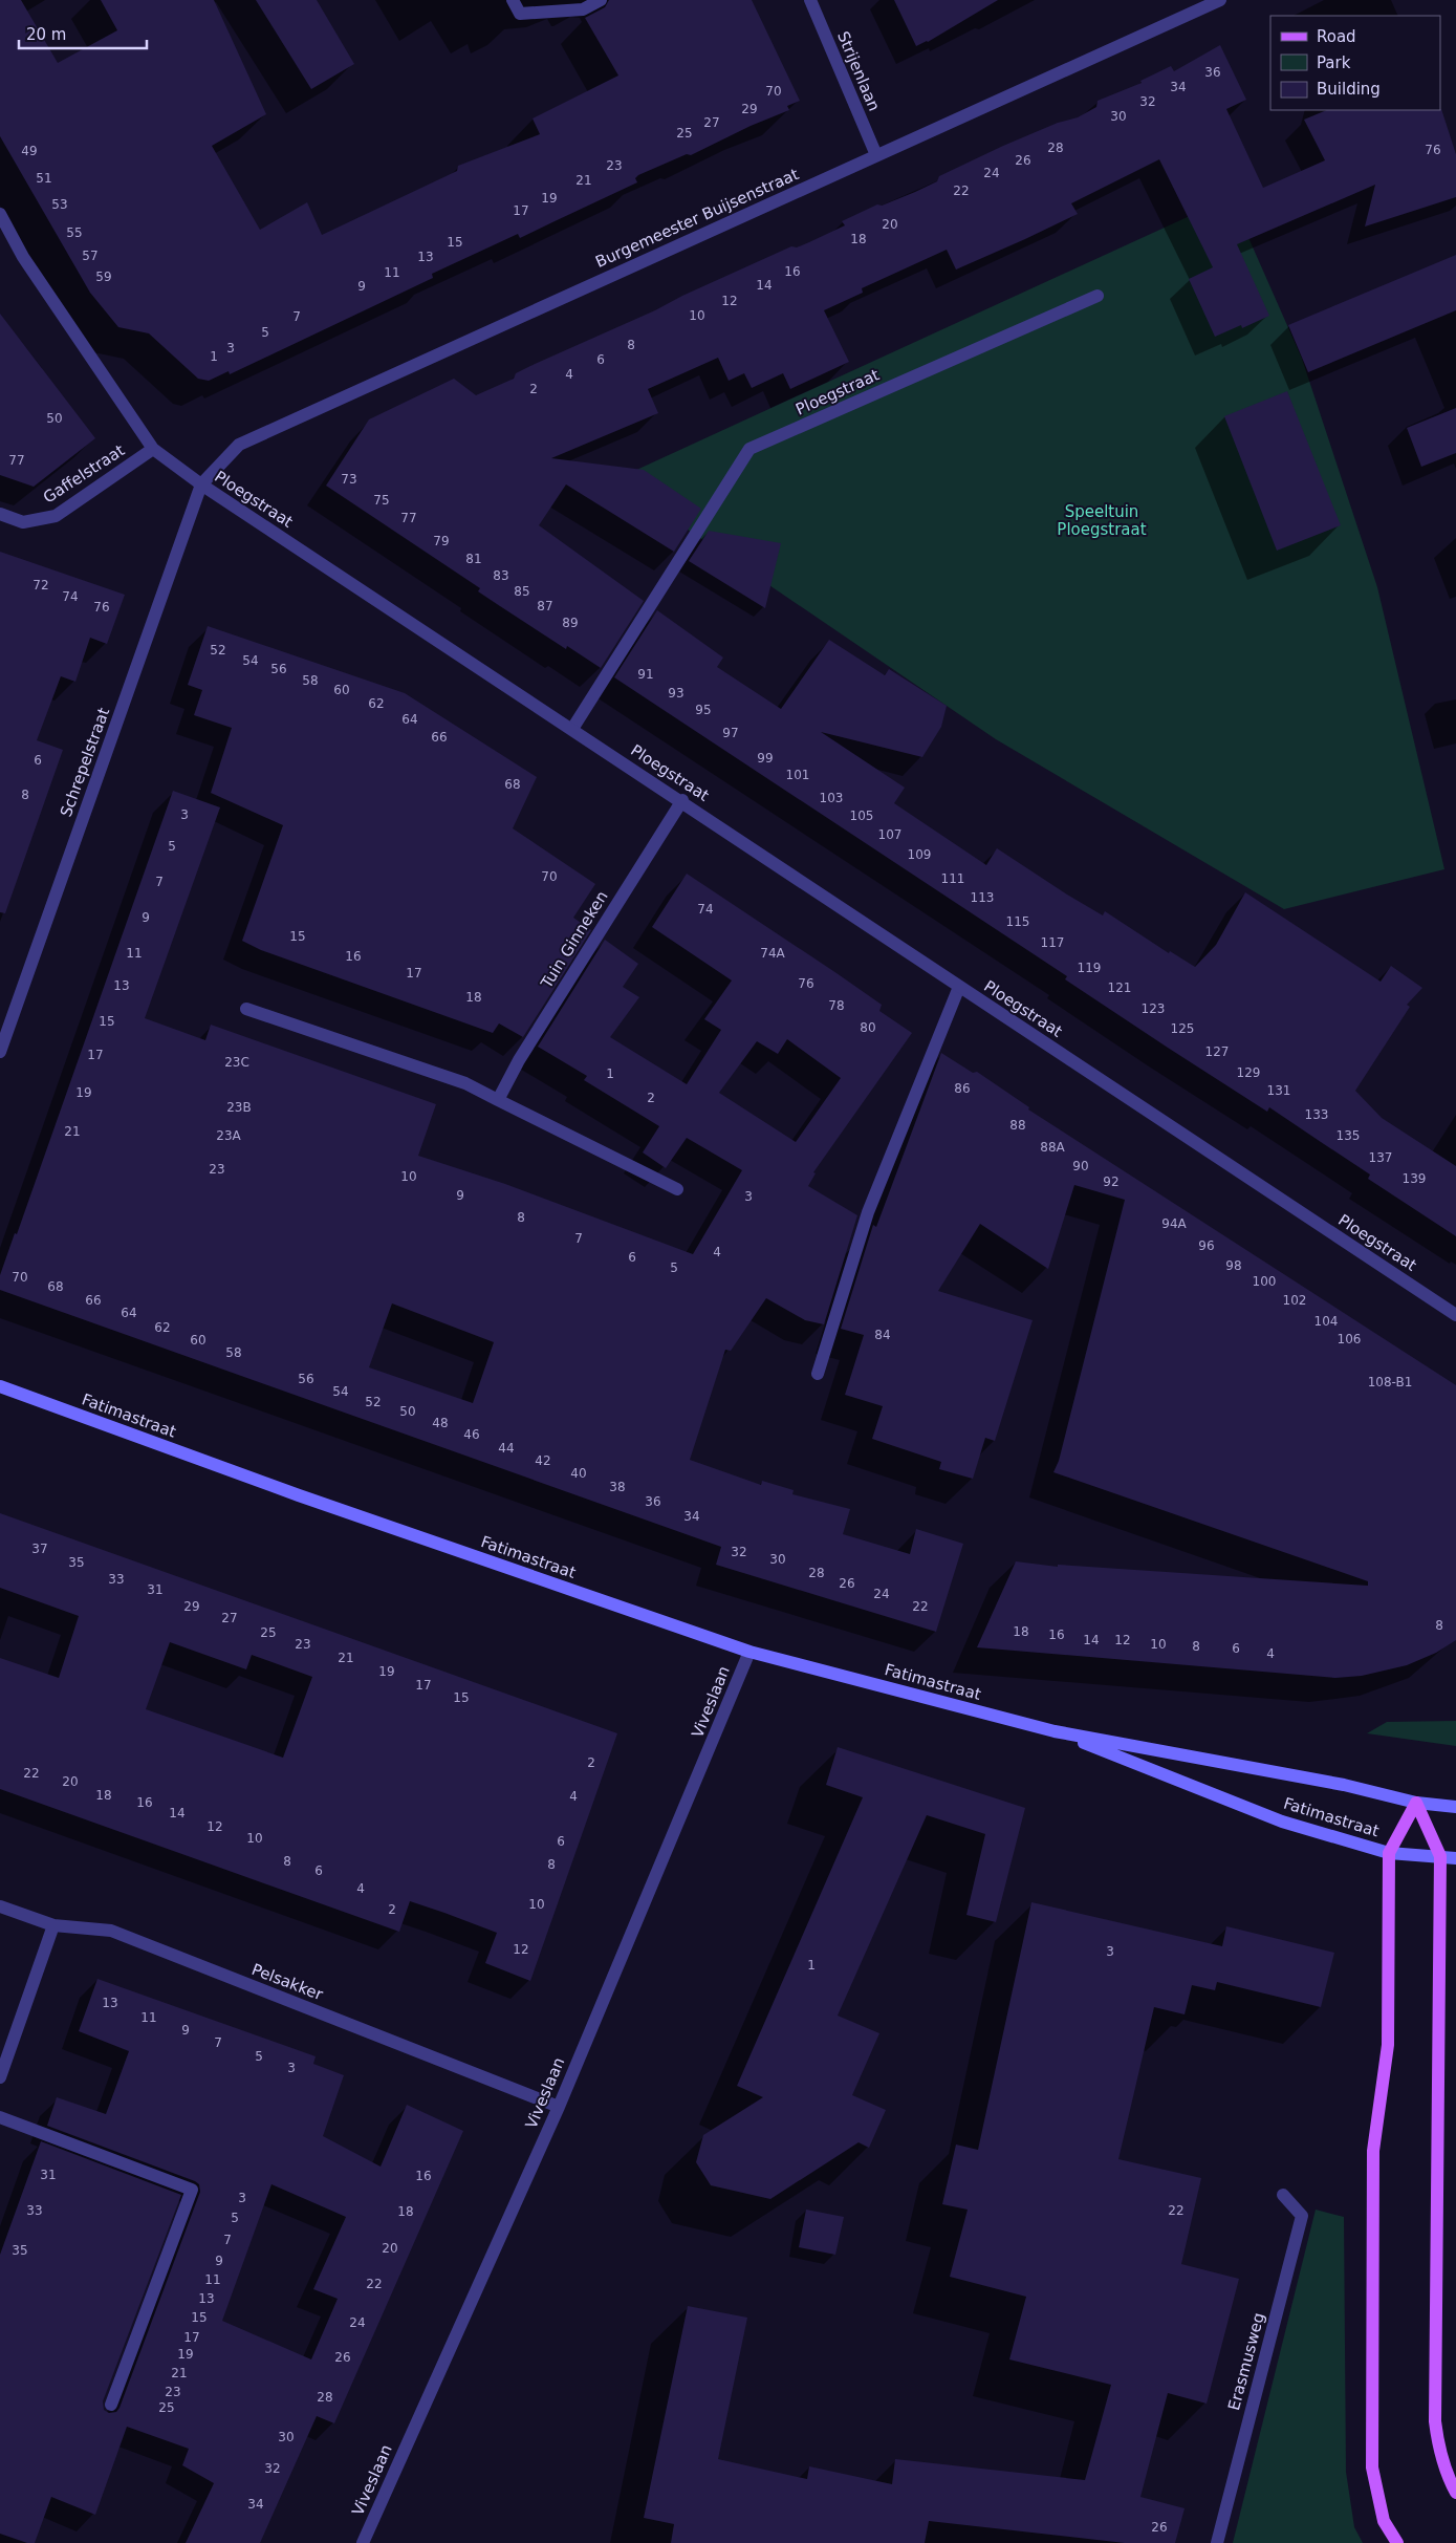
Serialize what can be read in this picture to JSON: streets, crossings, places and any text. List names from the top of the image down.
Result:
{
  "streets": {
    "main road": ["Fatimastraat"],
    "street": [
      "Strijenlaan",
      "Burgemeester Buijsenstraat",
      "Ploegstraat",
      "Gaffelstraat",
      "Schrepelstraat",
      "Tuin Ginneken",
      "Viveslaan",
      "Pelsakker",
      "Erasmusweg"
    ]
  },
  "crossings": [
    ["Strijenlaan", "Burgemeester Buijsenstraat"],
    ["Burgemeester Buijsenstraat", "Ploegstraat"],
    ["Burgemeester Buijsenstraat", "Schrepelstraat"],
    ["Ploegstraat", "Gaffelstraat"],
    ["Ploegstraat", "Schrepelstraat"],
    ["Ploegstraat", "Tuin Ginneken"],
    ["Fatimastraat", "Viveslaan"],
    ["Viveslaan", "Pelsakker"]
  ],
  "parks": ["Speeltuin Ploegstraat"],
  "house_numbers": [
    "36",
    "34",
    "70",
    "32",
    "29",
    "30",
    "27",
    "25",
    "28",
    "76",
    "49",
    "26",
    "23",
    "24",
    "51",
    "21",
    "22",
    "19",
    "53",
    "17",
    "20",
    "55",
    "18",
    "15",
    "57",
    "13",
    "16",
    "11",
    "59",
    "14",
    "9",
    "12",
    "10",
    "7",
    "5",
    "8",
    "3",
    "1",
    "6",
    "4",
    "2",
    "50",
    "77",
    "73",
    "75",
    "77",
    "79",
    "81",
    "83",
    "72",
    "85",
    "74",
    "87",
    "76",
    "89",
    "52",
    "54",
    "56",
    "91",
    "58",
    "60",
    "93",
    "62",
    "95",
    "64",
    "97",
    "66",
    "99",
    "6",
    "101",
    "68",
    "8",
    "103",
    "3",
    "105",
    "107",
    "5",
    "109",
    "70",
    "111",
    "7",
    "113",
    "74",
    "9",
    "115",
    "15",
    "117",
    "11",
    "74A",
    "16",
    "119",
    "17",
    "76",
    "13",
    "121",
    "18",
    "78",
    "123",
    "15",
    "80",
    "125",
    "127",
    "17",
    "23C",
    "129",
    "1",
    "86",
    "131",
    "19",
    "2",
    "23B",
    "133",
    "88",
    "21",
    "23A",
    "135",
    "88A",
    "137",
    "90",
    "23",
    "10",
    "139",
    "92",
    "9",
    "3",
    "8",
    "94A",
    "7",
    "96",
    "4",
    "6",
    "98",
    "5",
    "70",
    "100",
    "68",
    "66",
    "102",
    "64",
    "104",
    "62",
    "84",
    "106",
    "60",
    "58",
    "56",
    "108-B1",
    "54",
    "52",
    "50",
    "48",
    "46",
    "44",
    "42",
    "40",
    "38",
    "36",
    "34",
    "37",
    "32",
    "30",
    "35",
    "28",
    "33",
    "26",
    "31",
    "24",
    "29",
    "22",
    "27",
    "8",
    "18",
    "25",
    "16",
    "14",
    "12",
    "23",
    "10",
    "8",
    "6",
    "4",
    "21",
    "19",
    "17",
    "15",
    "2",
    "22",
    "20",
    "18",
    "4",
    "16",
    "14",
    "12",
    "10",
    "6",
    "8",
    "8",
    "6",
    "4",
    "10",
    "2",
    "12",
    "3",
    "1",
    "13",
    "11",
    "9",
    "7",
    "5",
    "3",
    "31",
    "16",
    "3",
    "33",
    "22",
    "18",
    "5",
    "7",
    "20",
    "35",
    "9",
    "11",
    "22",
    "13",
    "15",
    "24",
    "17",
    "19",
    "26",
    "21",
    "23",
    "28",
    "25",
    "30",
    "32",
    "34",
    "26"
  ],
  "legend": ["Road", "Park", "Building"],
  "scale_bar": "20 m"
}
